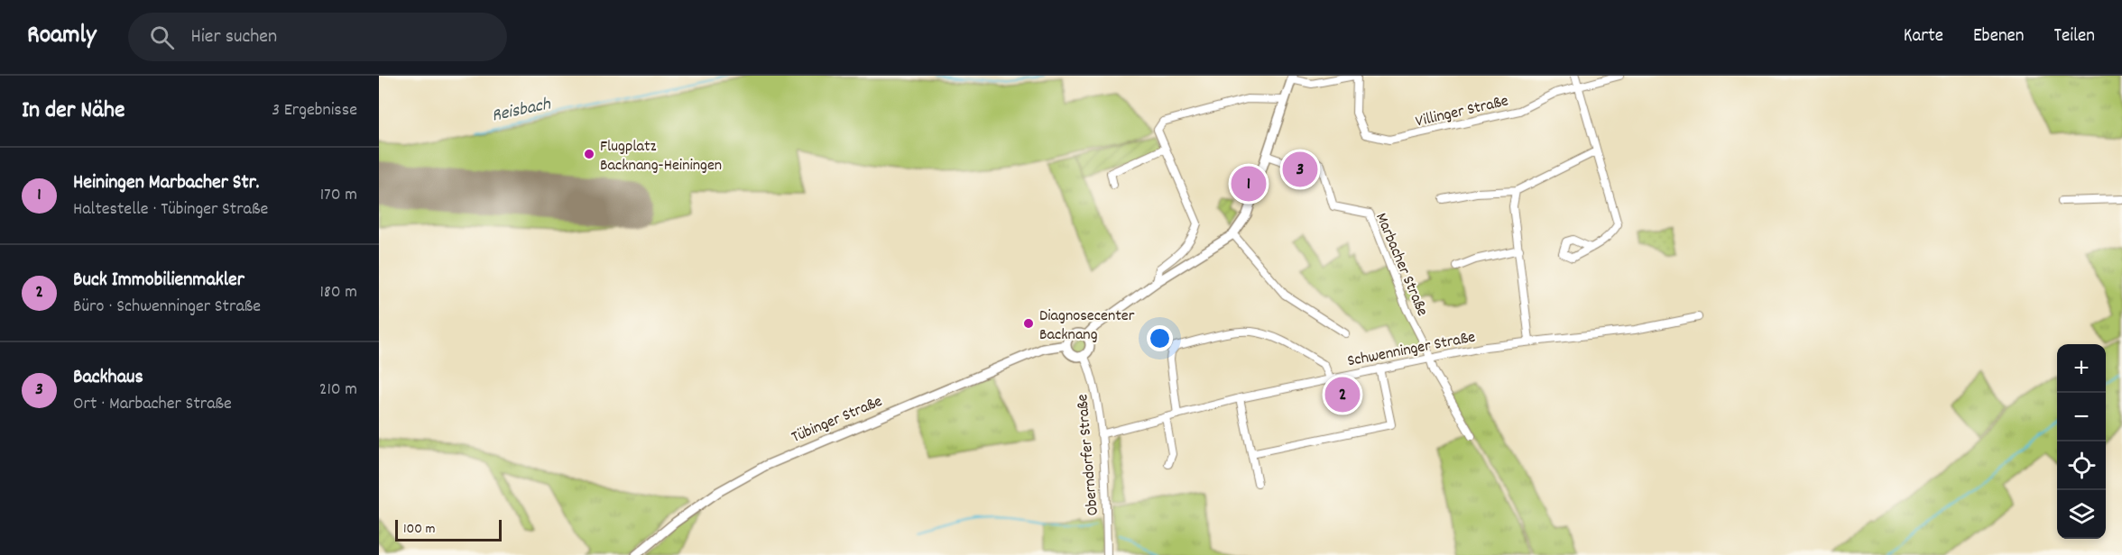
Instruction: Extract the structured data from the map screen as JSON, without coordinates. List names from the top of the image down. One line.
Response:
{"streets":{"street":["Villinger Straße","Marbacher Straße","Schwenninger Straße","Tübinger Straße","Oberndorfer Straße"]},"crossings":[["Marbacher Straße","Schwenninger Straße"],["Schwenninger Straße","Oberndorfer Straße"],["Tübinger Straße","Oberndorfer Straße"]],"water":["Reisbach"],"places":["Flugplatz Backnang-Heiningen","Diagnosecenter Backnang"],"scale_bar":"100 m","page":{"header":"Roamly","search":"Hier suchen","nav":["Karte","Ebenen","Teilen"],"heading":["In der Nähe","3 Ergebnisse"],"list":[{"mark":"1","name":"Heiningen Marbacher Str.","note":"Haltestelle · Tübinger Straße","value":"170 m"},{"mark":"2","name":"Buck Immobilienmakler","note":"Büro · Schwenninger Straße","value":"180 m"},{"mark":"3","name":"Backhaus","note":"Ort · Marbacher Straße","value":"210 m"}],"pins":["3","1","2"],"map_buttons":["+","−"],"scale":"100 m"}}
